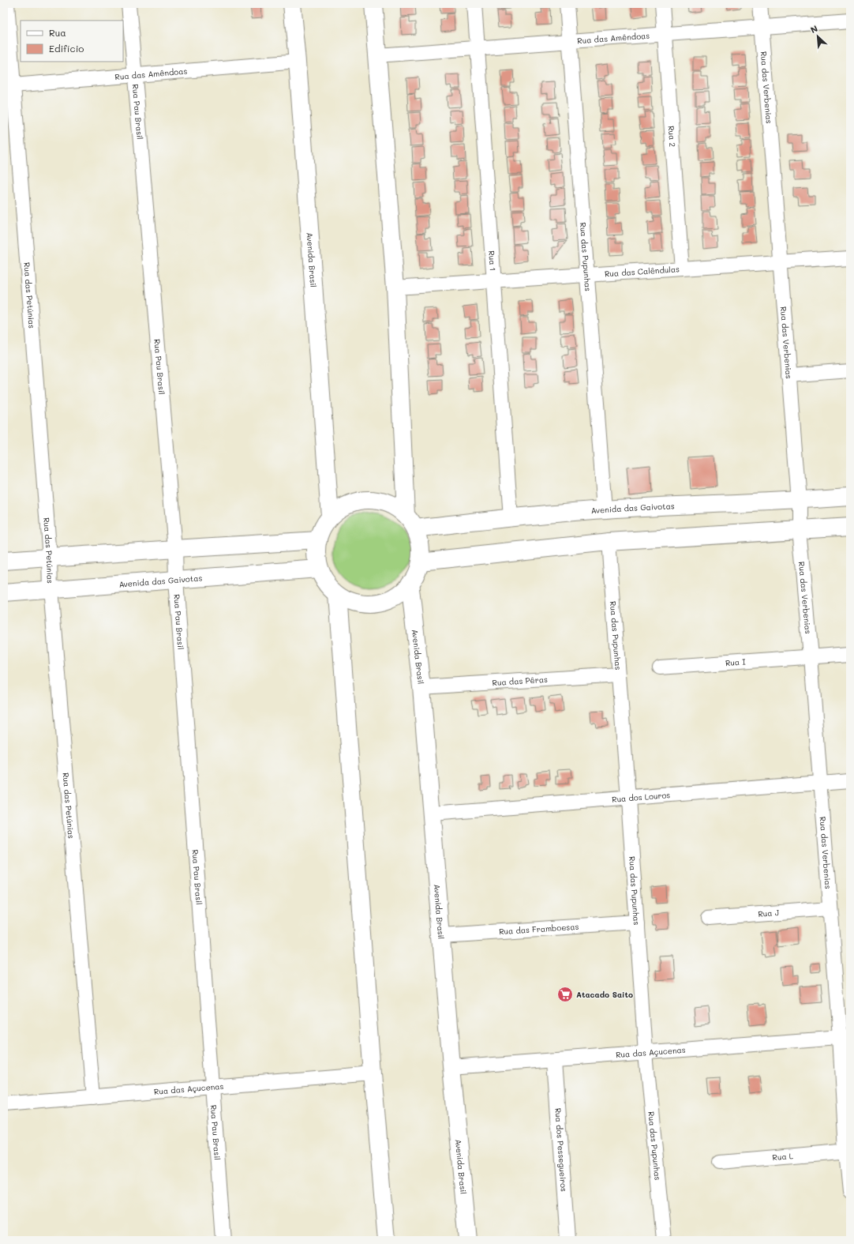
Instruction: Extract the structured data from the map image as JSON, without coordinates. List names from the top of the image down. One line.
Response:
{"streets":{"street":["Rua das Amêndoas","Rua das Verbenias","Rua Pau Brasil","Rua 2","Rua das Pupunhas","Avenida Brasil","Rua 1","Rua das Calêndulas","Rua das Petúnias","Avenida das Gaivotas","Rua I","Rua das Pêras","Rua dos Louros","Rua J","Rua das Framboesas","Rua das Açucenas","Rua dos Pessegueiros","Rua L"]},"crossings":[["Rua das Amêndoas","Rua das Verbenias"],["Rua das Amêndoas","Rua Pau Brasil"],["Rua das Amêndoas","Rua 2"],["Rua das Amêndoas","Rua das Pupunhas"],["Rua das Amêndoas","Avenida Brasil"],["Rua das Amêndoas","Rua 1"],["Rua das Amêndoas","Rua das Petúnias"],["Rua das Verbenias","Rua das Calêndulas"],["Rua das Verbenias","Avenida das Gaivotas"],["Rua das Verbenias","Rua I"],["Rua das Verbenias","Rua dos Louros"],["Rua das Verbenias","Rua J"],["Rua das Verbenias","Rua das Açucenas"],["Rua das Verbenias","Rua L"],["Rua Pau Brasil","Avenida das Gaivotas"],["Rua Pau Brasil","Rua das Açucenas"],["Rua 2","Rua das Calêndulas"],["Rua das Pupunhas","Rua das Calêndulas"],["Rua das Pupunhas","Avenida das Gaivotas"],["Rua das Pupunhas","Rua das Pêras"],["Rua das Pupunhas","Rua dos Louros"],["Rua das Pupunhas","Rua das Framboesas"],["Rua das Pupunhas","Rua das Açucenas"],["Avenida Brasil","Avenida das Gaivotas"],["Avenida Brasil","Rua das Pêras"],["Avenida Brasil","Rua dos Louros"],["Avenida Brasil","Rua das Framboesas"],["Avenida Brasil","Rua das Açucenas"],["Rua 1","Rua das Calêndulas"],["Rua 1","Avenida das Gaivotas"],["Rua das Petúnias","Avenida das Gaivotas"],["Rua das Petúnias","Rua das Açucenas"],["Rua das Açucenas","Rua dos Pessegueiros"]],"places":{"supermarket":["Atacado Saito"]},"legend":["Rua","Edifício"],"north":"top left"}
